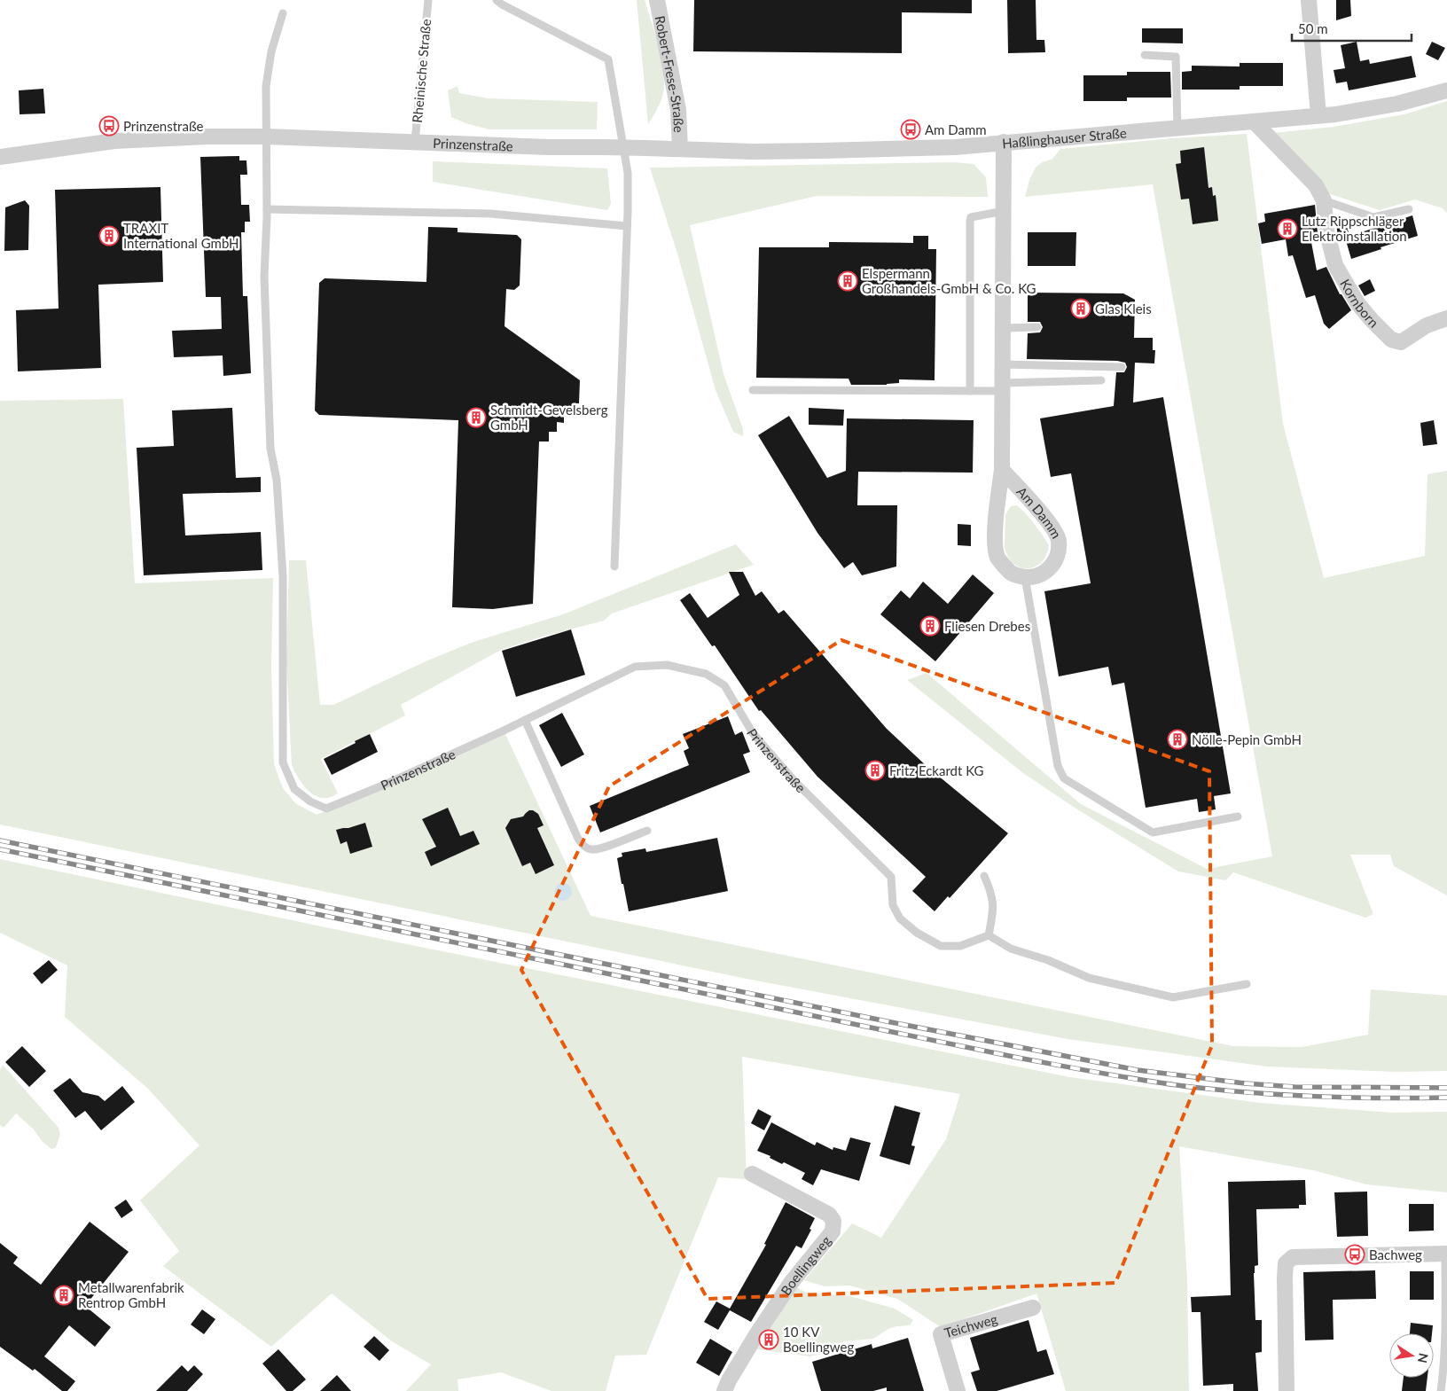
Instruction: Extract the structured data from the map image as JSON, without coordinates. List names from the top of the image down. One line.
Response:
{"streets":{"street":["Robert-Frese-Straße","Haßlinghauser Straße","Prinzenstraße","Kornborn","Am Damm","Boellingweg","Teichweg"],"lane":["Rheinische Straße"]},"crossings":[["Rheinische Straße","Prinzenstraße"],["Robert-Frese-Straße","Haßlinghauser Straße"],["Robert-Frese-Straße","Prinzenstraße"],["Haßlinghauser Straße","Prinzenstraße"],["Haßlinghauser Straße","Kornborn"],["Haßlinghauser Straße","Am Damm"]],"places":{"bus stop":["Prinzenstraße","Am Damm","Bachweg"],"building":["Lutz Rippschläger Elektroinstallation","TRAXIT International GmbH","Elspermann Großhandels-GmbH & Co. KG","Glas Kleis","Schmidt-Gevelsberg GmbH","Fliesen Drebes","Nölle-Pepin GmbH","Fritz Eckardt KG","Metallwarenfabrik Rentrop GmbH","10 KV Boellingweg"]},"scale_bar":"50 m","north":"right"}
